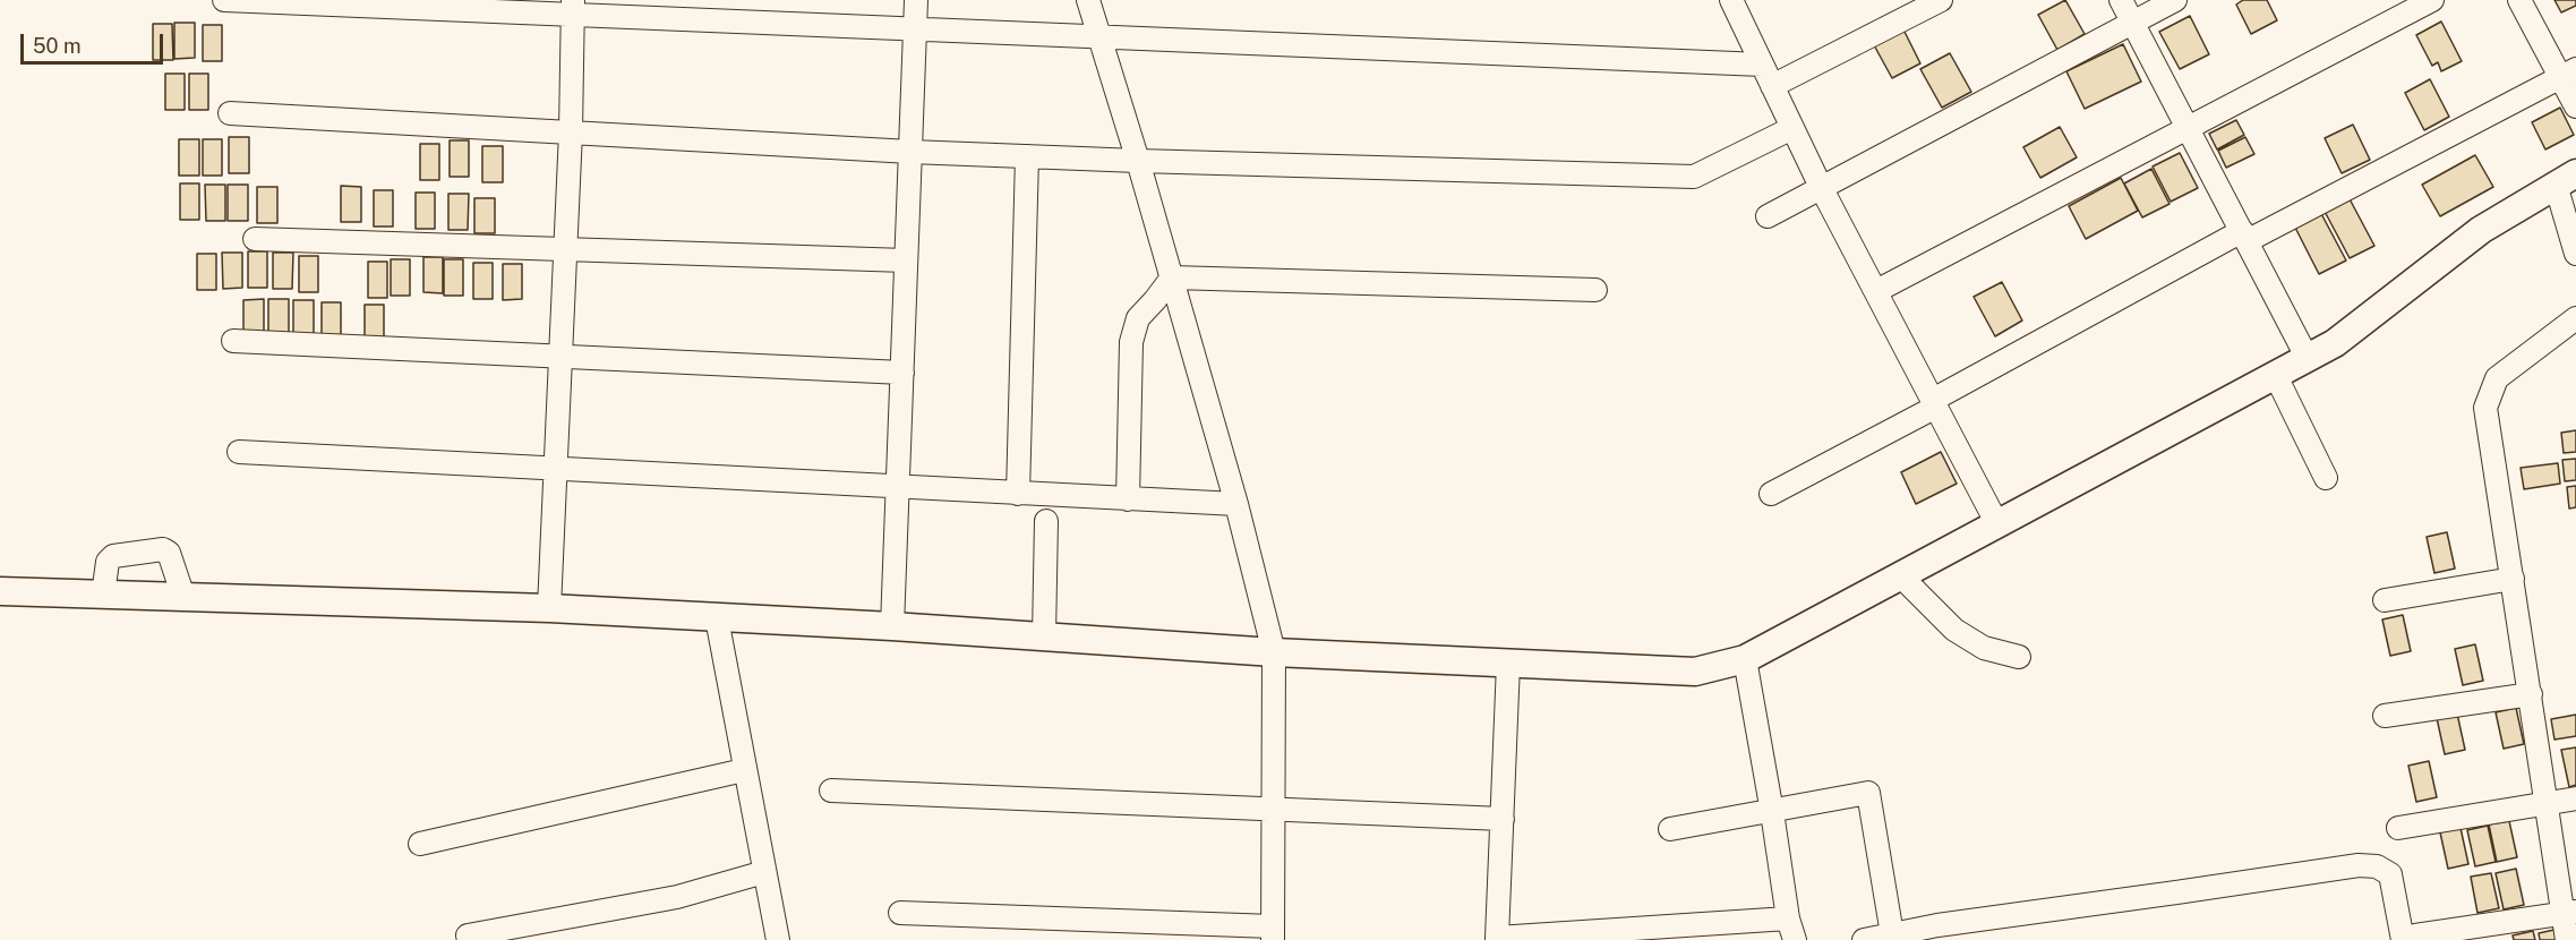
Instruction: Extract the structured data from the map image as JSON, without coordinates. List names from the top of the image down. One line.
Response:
{"scale_bar":"50 m"}
